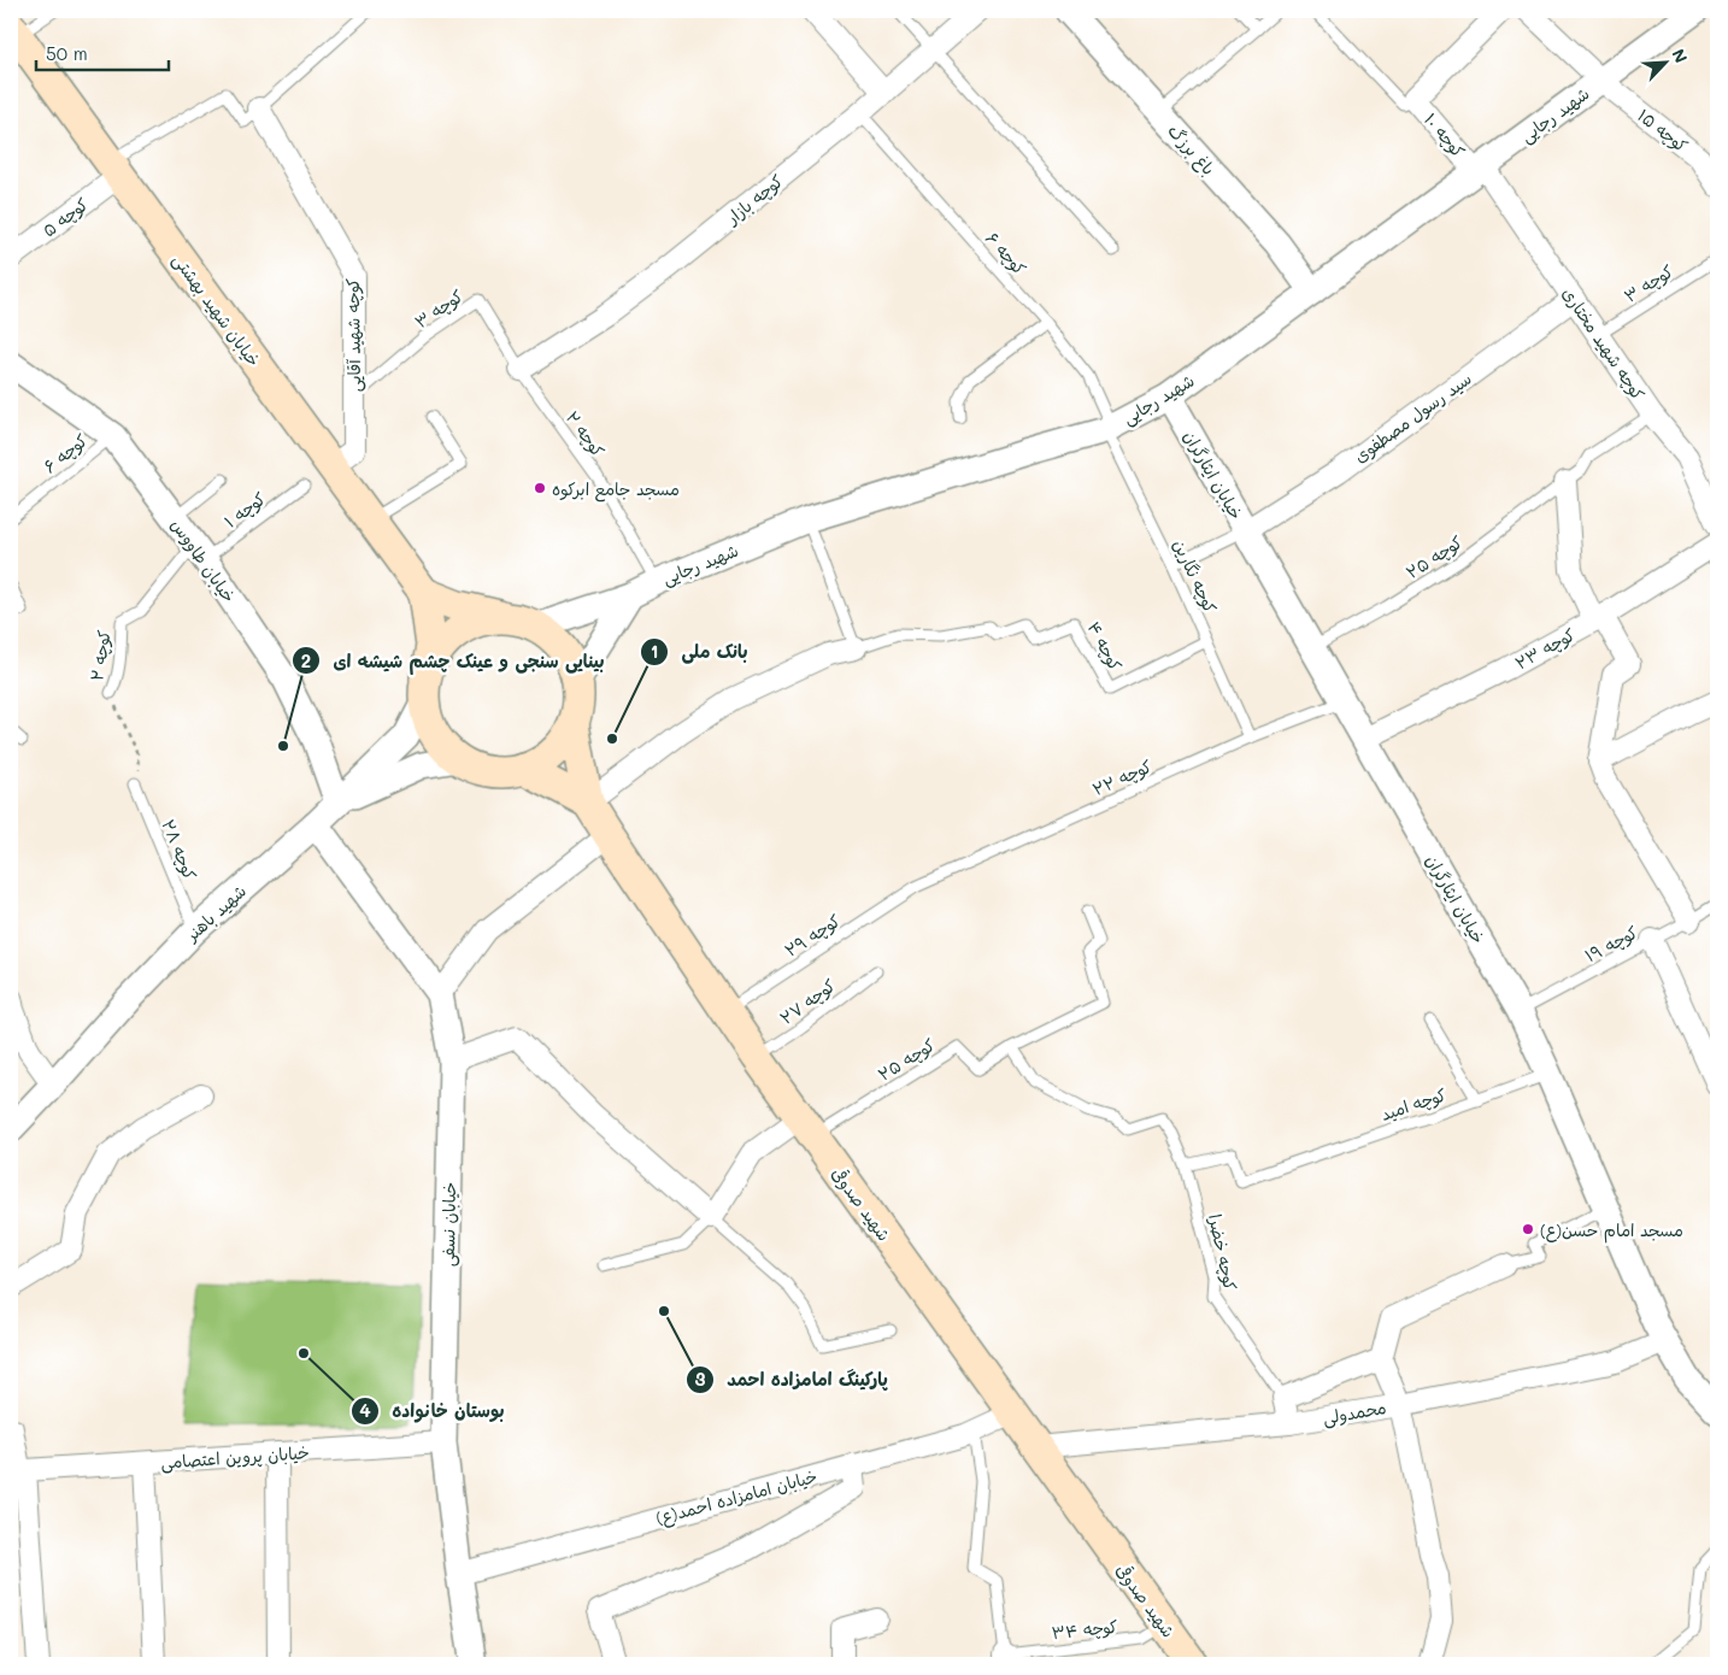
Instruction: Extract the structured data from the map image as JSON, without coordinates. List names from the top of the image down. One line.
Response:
{"streets":{"main road":["خیابان شهید بهشتی","شهید صدوقی"],"street":["شهید رجایی","کوچه ۱۵","کوچه ۱۰","باغ برزگ","کوچه بازار","کوچه ۵","کوچه شهید آقایی","کوچه شهید مختاری","سید رسول مصطفوی","خیابان ایثارگران","خیابان طاووس","کوچه ۲۳","شهید باهنر","خیابان نسفی","محمدولی","خیابان پروین اعتصامی","خیابان امامزاده احمد(ع)"],"lane":["کوچه ۶","کوچه ۳","کوچه ۲","کوچه ۱","کوچه ۲۵","کوچه نگارین","کوچه ۴","کوچه ۲۲","کوچه ۲۸","کوچه ۲۹","کوچه ۱۹","کوچه ۲۷","کوچه امید","کوچه خضرا","کوچه ۳۴"]},"crossings":[["شهید رجایی","کوچه ۱۵"],["شهید رجایی","کوچه ۱۰"],["شهید رجایی","باغ برزگ"],["شهید رجایی","کوچه ۶"],["شهید رجایی","کوچه شهید مختاری"],["شهید رجایی","کوچه ۲"],["شهید رجایی","خیابان ایثارگران"],["شهید رجایی","کوچه نگارین"],["شهید رجایی","شهید باهنر"],["شهید رجایی","شهید صدوقی"],["کوچه ۱۰","کوچه شهید مختاری"],["کوچه بازار","کوچه ۶"],["کوچه بازار","کوچه ۳"],["کوچه بازار","کوچه ۲"],["کوچه ۵","خیابان شهید بهشتی"],["کوچه ۶","خیابان طاووس"],["کوچه ۶","کوچه نگارین"],["کوچه ۳","کوچه شهید آقایی"],["کوچه ۳","کوچه شهید مختاری"],["کوچه ۳","کوچه ۲"],["خیابان شهید بهشتی","کوچه شهید آقایی"],["کوچه شهید مختاری","سید رسول مصطفوی"],["سید رسول مصطفوی","خیابان ایثارگران"],["کوچه ۲","کوچه ۱"],["کوچه ۲","خیابان طاووس"],["خیابان ایثارگران","کوچه ۲۵"],["خیابان ایثارگران","کوچه ۲۳"],["خیابان ایثارگران","کوچه ۲۲"],["خیابان ایثارگران","کوچه ۱۹"],["خیابان ایثارگران","کوچه امید"],["خیابان ایثارگران","محمدولی"],["کوچه ۱","خیابان طاووس"],["کوچه ۲۵","شهید صدوقی"],["کوچه ۲۵","کوچه خضرا"],["خیابان طاووس","شهید باهنر"],["کوچه نگارین","کوچه ۴"],["کوچه نگارین","کوچه ۲۲"],["کوچه ۲۲","کوچه ۲۹"],["کوچه ۲۸","شهید باهنر"],["شهید باهنر","شهید صدوقی"],["شهید باهنر","خیابان نسفی"],["کوچه ۲۹","شهید صدوقی"],["کوچه ۲۷","شهید صدوقی"],["کوچه امید","کوچه خضرا"],["شهید صدوقی","محمدولی"],["شهید صدوقی","خیابان امامزاده احمد(ع)"],["شهید صدوقی","کوچه ۳۴"],["خیابان نسفی","خیابان پروین اعتصامی"],["خیابان نسفی","خیابان امامزاده احمد(ع)"]],"places":["مسجد جامع ابرکوه","بانک ملی","بینایی سنجی و عینک چشم شیشه ای","مسجد امام حسن(ع)","پارکینگ امامزاده احمد","بوستان خانواده"],"scale_bar":"50 m","north":"top right"}
